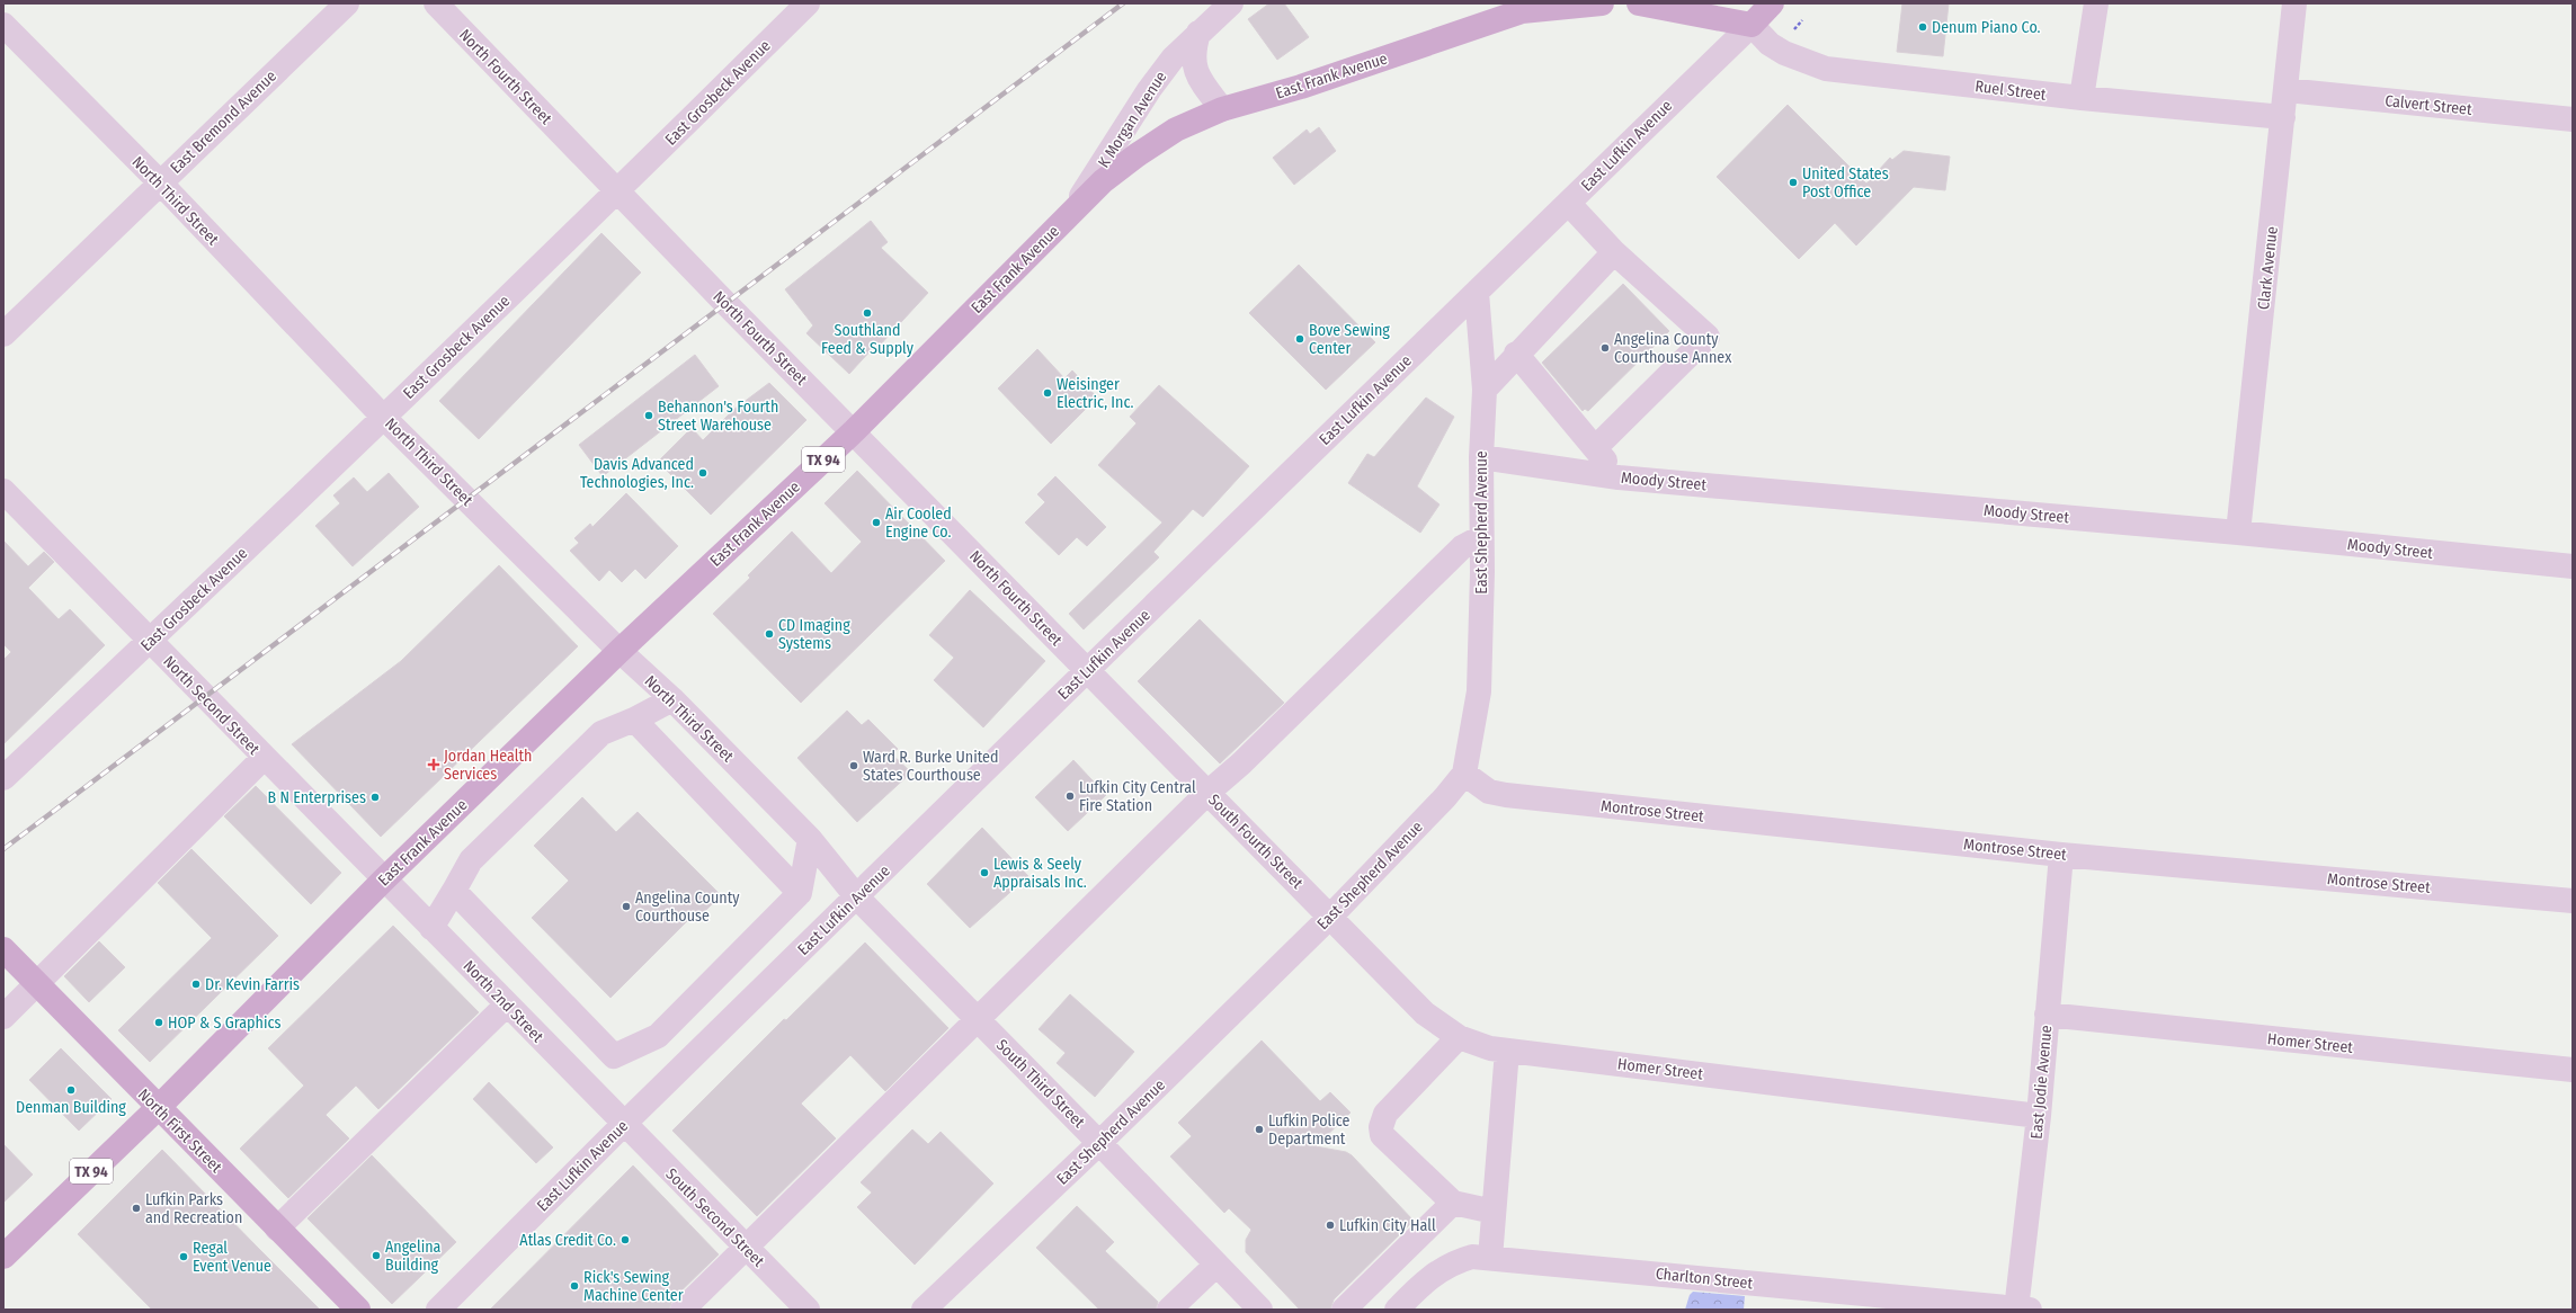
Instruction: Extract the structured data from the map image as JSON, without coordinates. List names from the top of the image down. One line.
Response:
{"streets":{"main road":["East Frank Avenue","East Lufkin Avenue","TX 94","North First Street"],"street":["North Fourth Street","Ruel Street","East Grosbeck Avenue","Calvert Street","K Morgan Avenue","East Bremond Avenue","North Third Street","Clark Avenue","Moody Street","East Shepherd Avenue","North Second Street","Montrose Street","South Fourth Street","North 2nd Street","Homer Street","East Jodie Avenue","South Third Street","South Second Street","Charlton Street"]},"crossings":[["East Frank Avenue","North Fourth Street"],["East Frank Avenue","K Morgan Avenue"],["East Frank Avenue","North Third Street"],["East Frank Avenue","TX 94"],["East Frank Avenue","North Second Street"],["East Frank Avenue","North 2nd Street"],["East Frank Avenue","North First Street"],["North Fourth Street","East Grosbeck Avenue"],["North Fourth Street","East Lufkin Avenue"],["North Fourth Street","South Fourth Street"],["Ruel Street","East Lufkin Avenue"],["Ruel Street","Clark Avenue"],["East Grosbeck Avenue","North Third Street"],["East Grosbeck Avenue","North Second Street"],["Calvert Street","Clark Avenue"],["East Bremond Avenue","North Third Street"],["East Lufkin Avenue","North Third Street"],["East Lufkin Avenue","East Shepherd Avenue"],["East Lufkin Avenue","South Fourth Street"],["East Lufkin Avenue","North 2nd Street"],["East Lufkin Avenue","South Third Street"],["East Lufkin Avenue","South Second Street"],["North Third Street","South Third Street"],["Clark Avenue","Moody Street"],["TX 94","North First Street"],["Moody Street","East Shepherd Avenue"],["East Shepherd Avenue","Montrose Street"],["East Shepherd Avenue","South Fourth Street"],["East Shepherd Avenue","Homer Street"],["East Shepherd Avenue","South Third Street"],["North Second Street","North 2nd Street"],["Montrose Street","East Jodie Avenue"],["South Fourth Street","Homer Street"],["North 2nd Street","South Second Street"],["Homer Street","East Jodie Avenue"],["East Jodie Avenue","Charlton Street"]],"places":{"other":["Denum Piano Co.","United States Post Office","Southland Feed & Supply","Bove Sewing Center","Angelina County Courthouse Annex","Weisinger Electric, Inc.","Behannon's Fourth Street Warehouse","Davis Advanced Technologies, Inc.","Air Cooled Engine Co.","CD Imaging Systems","Ward R. Burke United States Courthouse","Lufkin City Central Fire Station","B N Enterprises","Lewis & Seely Appraisals Inc.","Angelina County Courthouse","Dr. Kevin Farris","HOP & S Graphics","Denman Building","Lufkin Police Department","Lufkin Parks and Recreation","Lufkin City Hall","Atlas Credit Co.","Angelina Building","Regal Event Venue","Rick's Sewing Machine Center"],"health":["Jordan Health Services"]}}
